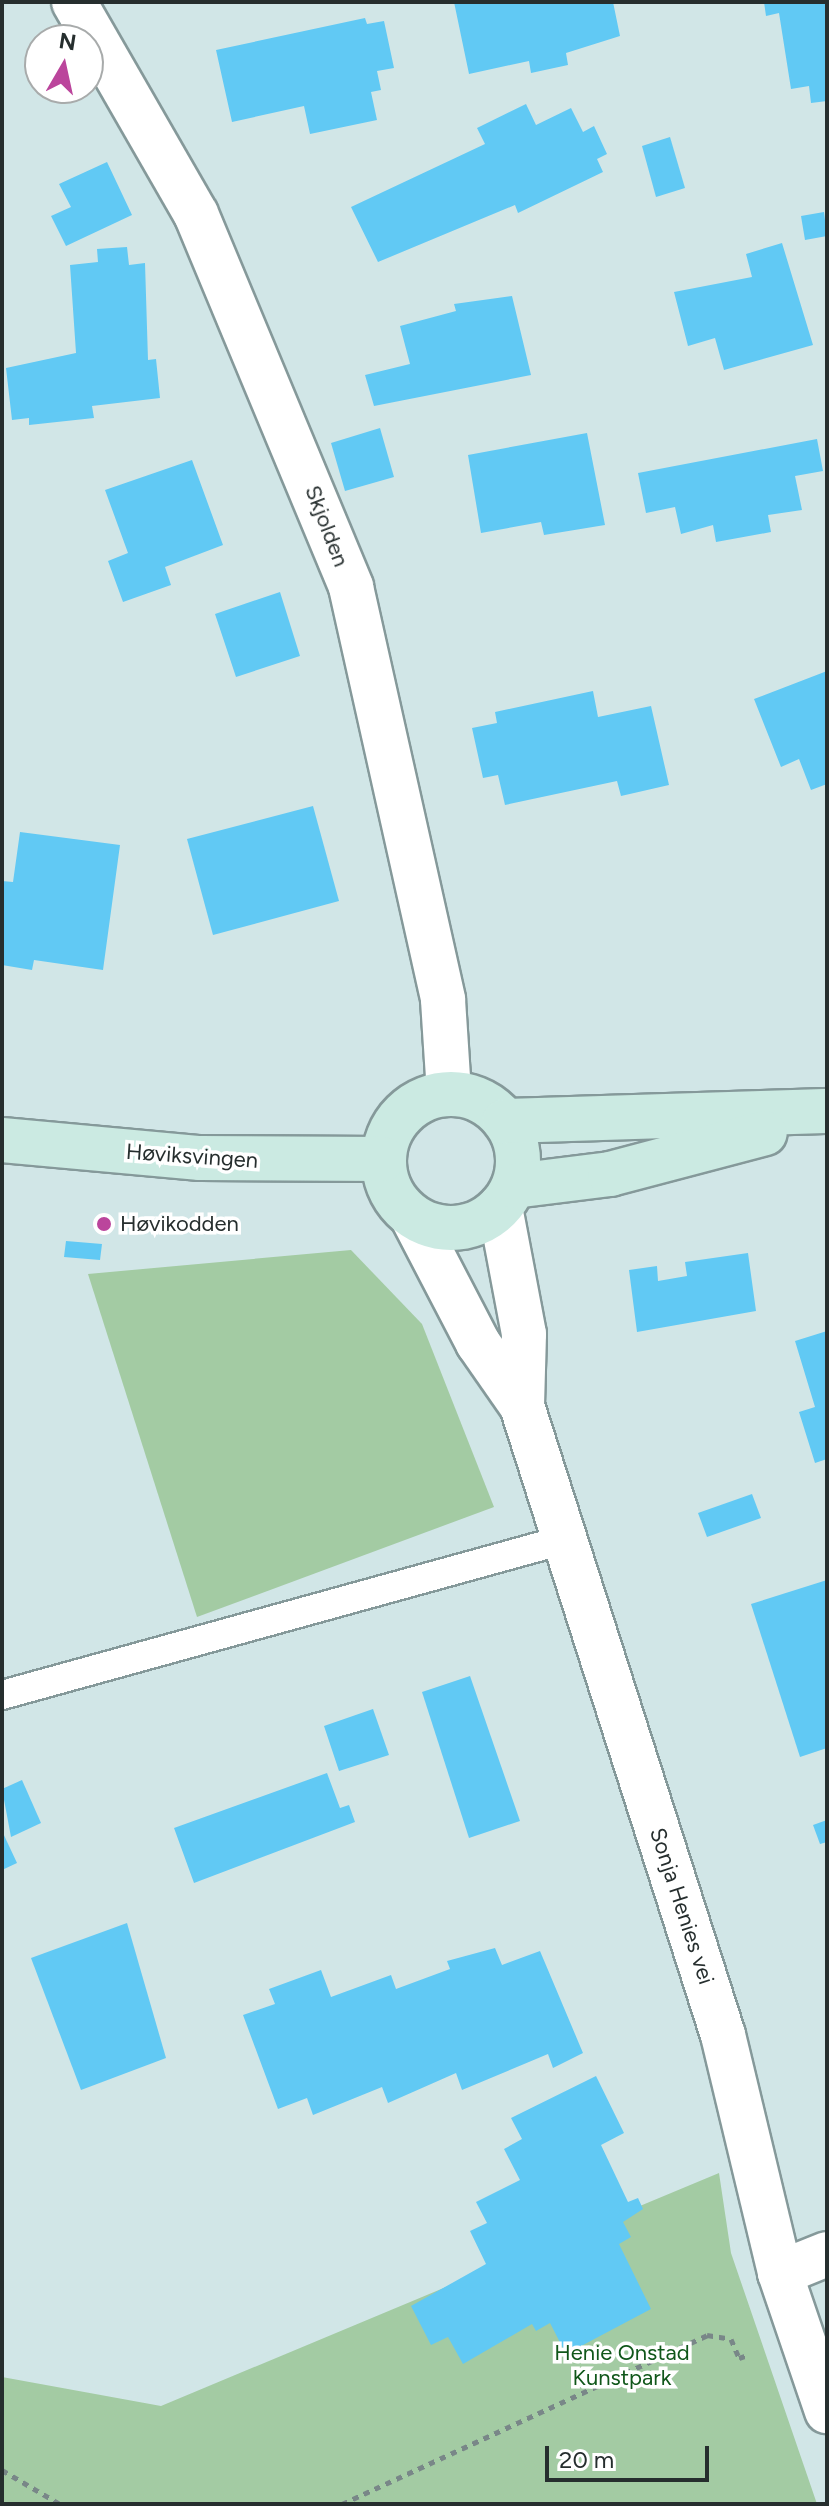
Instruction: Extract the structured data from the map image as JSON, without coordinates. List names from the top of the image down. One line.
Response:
{"streets":{"main road":["Høviksvingen"],"street":["Skjolden","Sonja Henies vei"]},"crossings":[["Skjolden","Høviksvingen"],["Skjolden","Sonja Henies vei"],["Høviksvingen","Sonja Henies vei"]],"parks":["Henie Onstad Kunstpark"],"places":["Høvikodden"],"scale_bar":"20 m","north":"top"}
